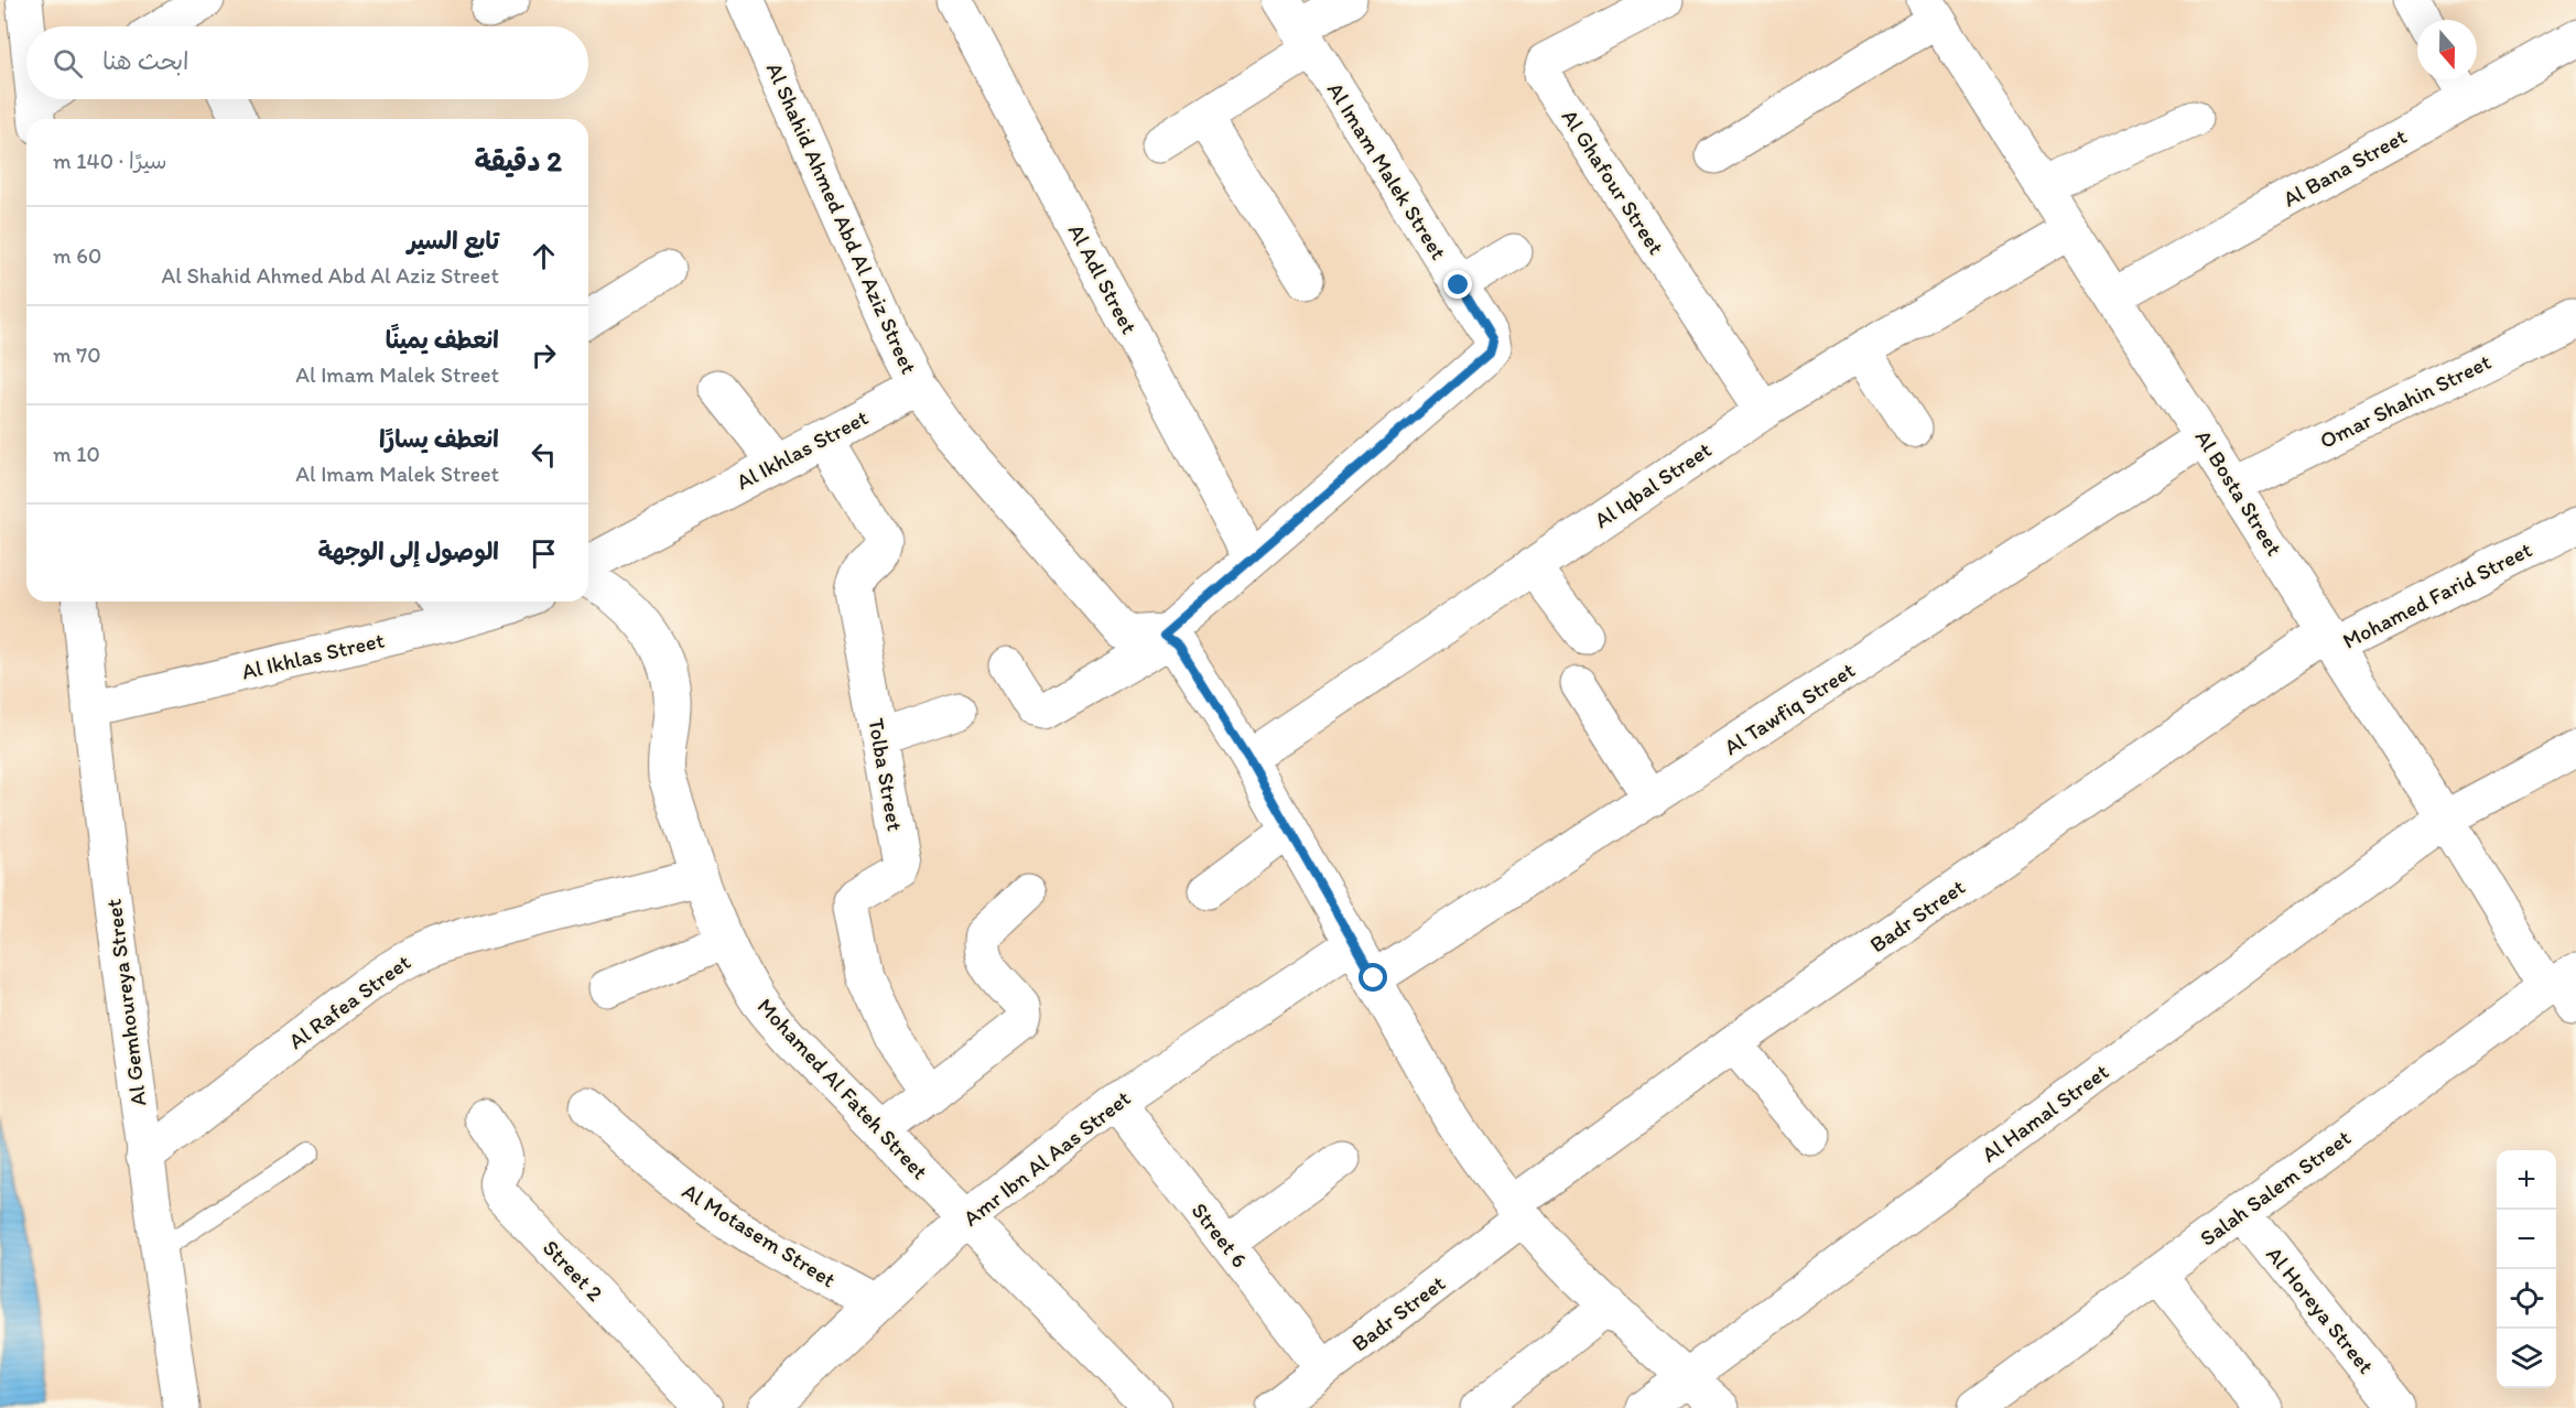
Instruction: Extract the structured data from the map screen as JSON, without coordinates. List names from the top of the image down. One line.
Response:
{"streets":{"street":["Al Bana Street","Al Imam Malek Street","Al Ghafour Street","Al Shahid Ahmed Abd Al Aziz Street","Al Adl Street","Omar Shahin Street","Al Ikhlas Street","Al Iqbal Street","Al Bosta Street","Mohamed Farid Street","Al Tawfiq Street","Tolba Street","Badr Street","Al Rafea Street","Al Gemhoureya Street","Mohamed Al Fateh Street","Al Hamal Street","Amr Ibn Al Aas Street","Salah Salem Street","Al Motasem Street","Street 6","Street 2","Al Horeya Street"]},"crossings":[["Al Bana Street","Al Bosta Street"],["Al Imam Malek Street","Al Shahid Ahmed Abd Al Aziz Street"],["Al Imam Malek Street","Al Adl Street"],["Al Ghafour Street","Al Iqbal Street"],["Al Shahid Ahmed Abd Al Aziz Street","Al Ikhlas Street"],["Omar Shahin Street","Al Bosta Street"],["Al Ikhlas Street","Tolba Street"],["Al Ikhlas Street","Al Gemhoureya Street"],["Al Iqbal Street","Al Bosta Street"],["Al Bosta Street","Mohamed Farid Street"],["Al Bosta Street","Al Tawfiq Street"],["Al Bosta Street","Badr Street"],["Al Bosta Street","Al Hamal Street"],["Al Bosta Street","Salah Salem Street"],["Mohamed Farid Street","Badr Street"],["Badr Street","Street 6"],["Al Rafea Street","Al Gemhoureya Street"],["Al Rafea Street","Mohamed Al Fateh Street"],["Mohamed Al Fateh Street","Amr Ibn Al Aas Street"],["Amr Ibn Al Aas Street","Al Motasem Street"],["Amr Ibn Al Aas Street","Street 6"],["Salah Salem Street","Al Horeya Street"]],"north":"bottom","page":{"search":"ابحث هنا","heading":["2 دقيقة","سيرًا · 140 m"],"list":[["تابع السير","Al Shahid Ahmed Abd Al Aziz Street","60 m"],["انعطف يمينًا","Al Imam Malek Street","70 m"],["انعطف يسارًا","Al Imam Malek Street","10 m"],"الوصول إلى الوجهة"],"map_buttons":["+","−"]}}
